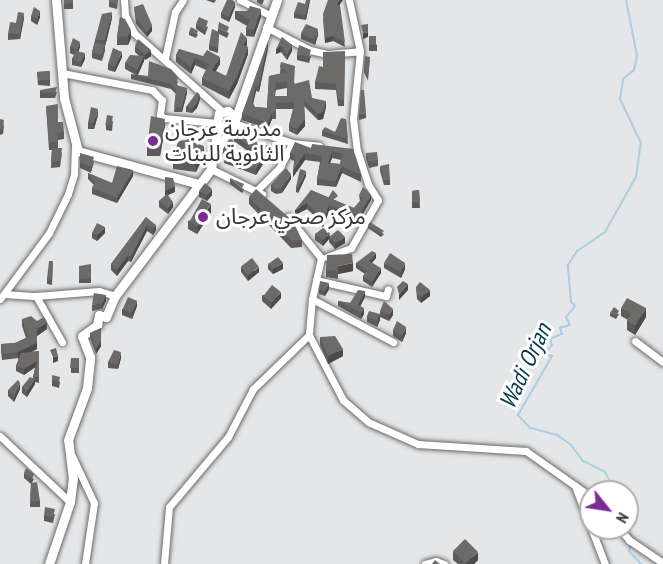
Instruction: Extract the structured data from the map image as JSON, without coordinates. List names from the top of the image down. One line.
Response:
{"water":["Wadi Orjan"],"places":["مدرسة عرجان الثانوية للبنات","مركز صحي عرجان"],"north":"bottom right"}
